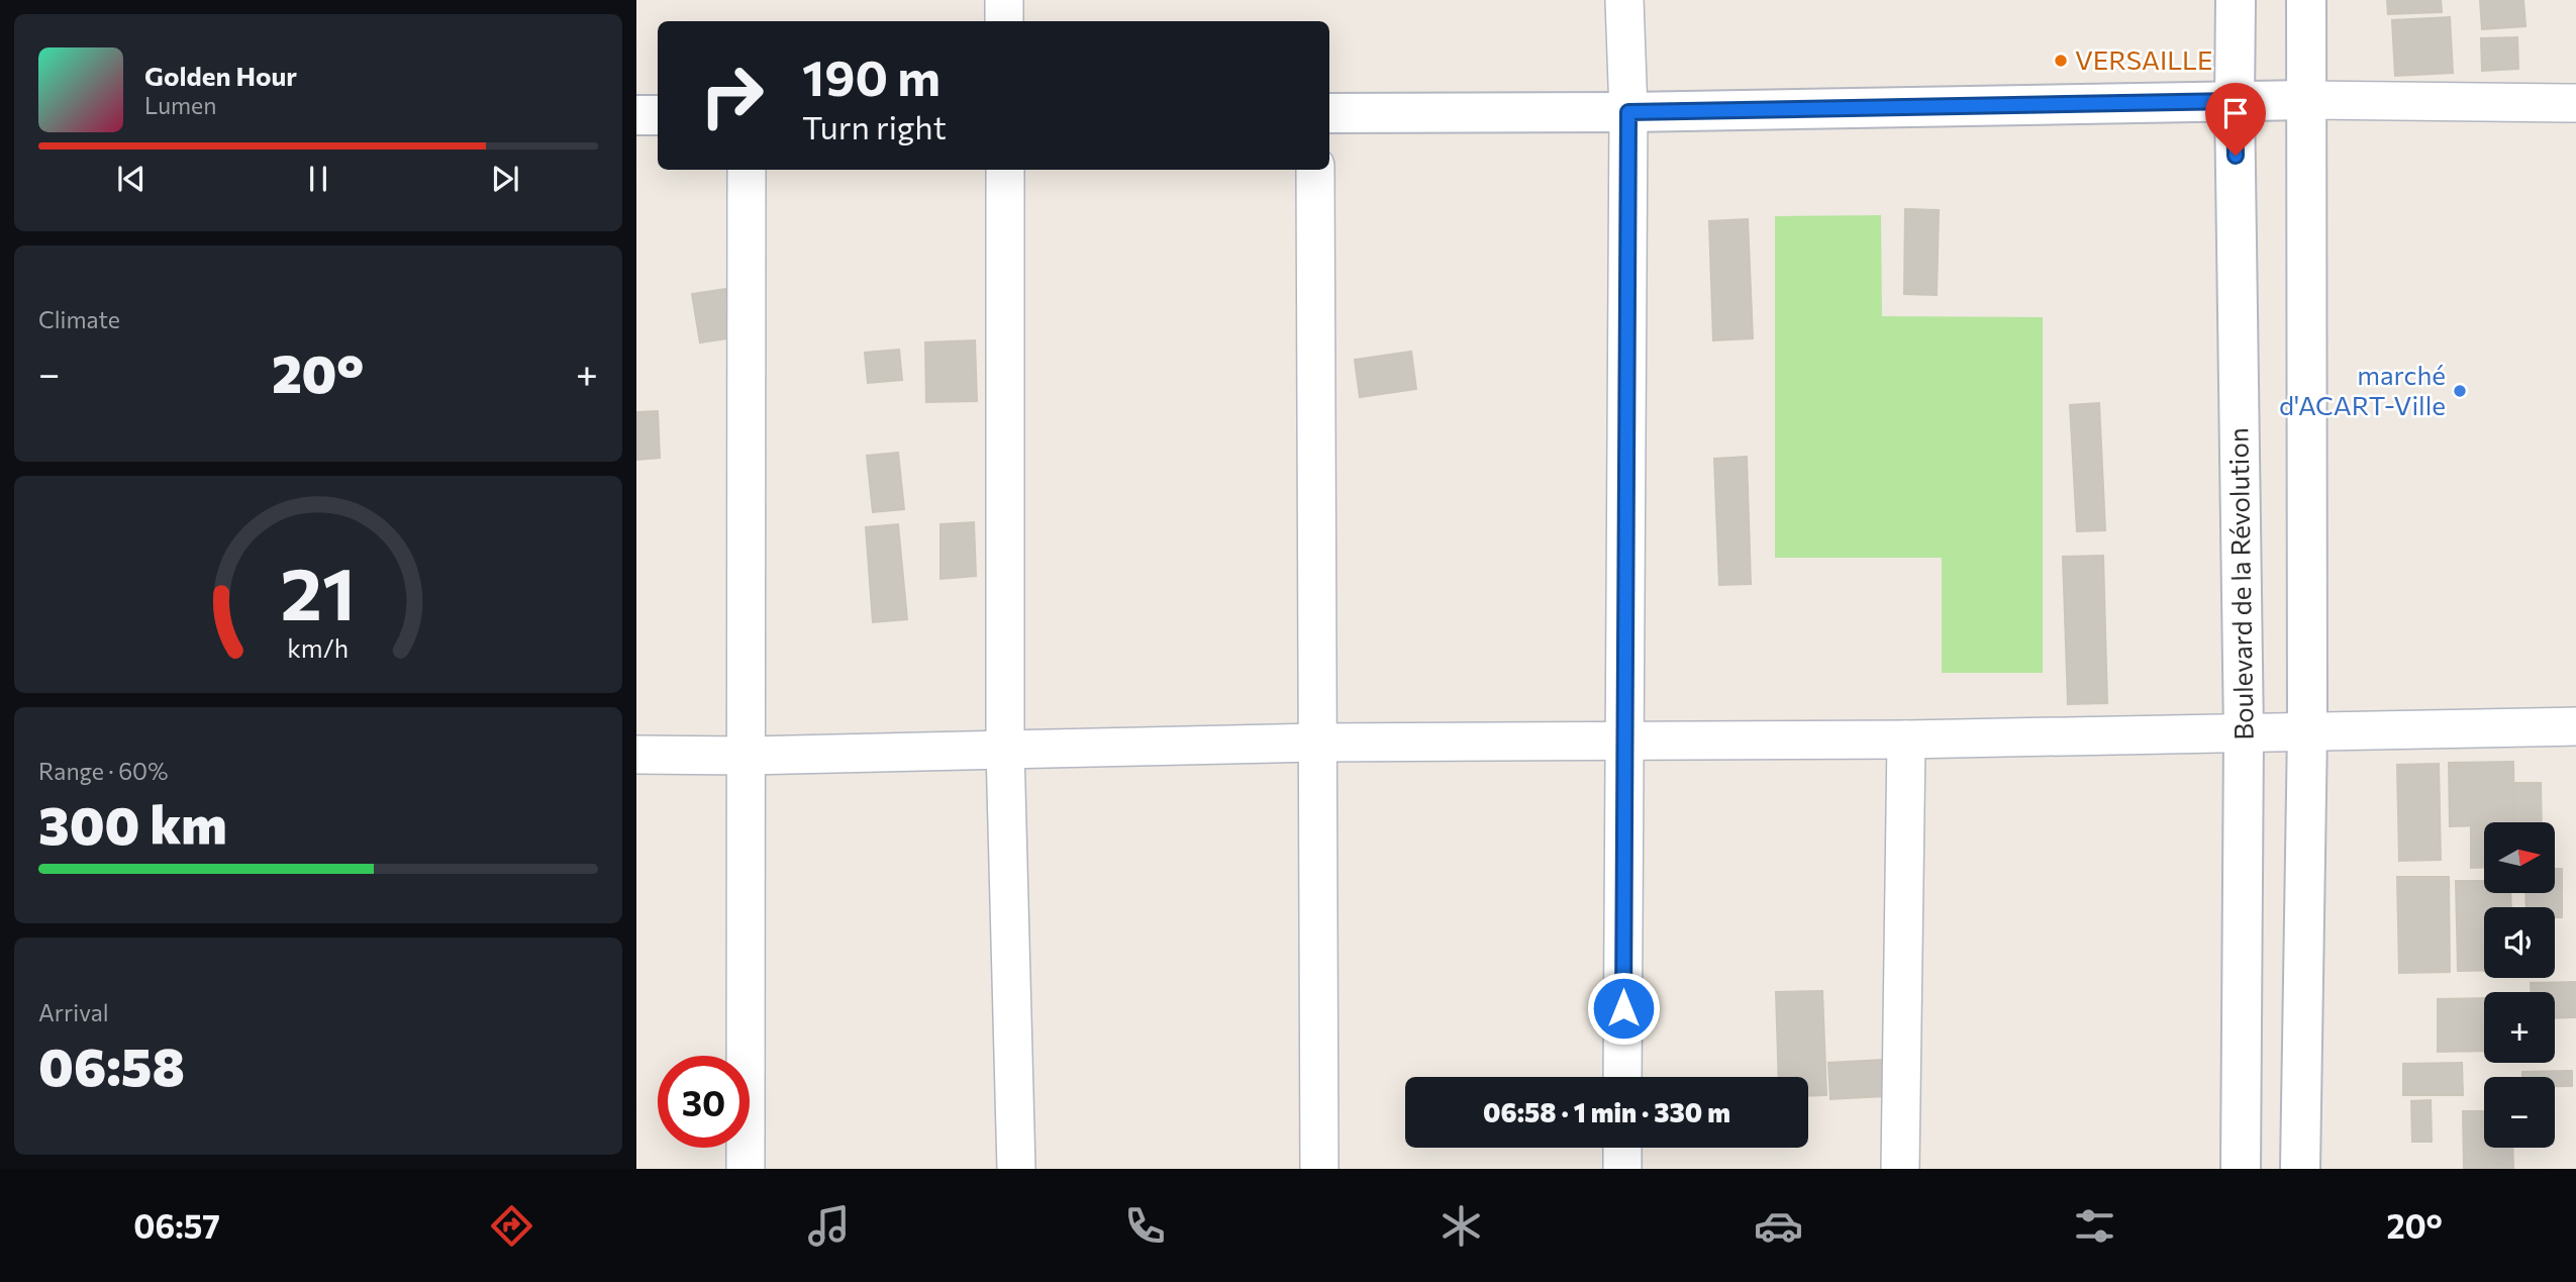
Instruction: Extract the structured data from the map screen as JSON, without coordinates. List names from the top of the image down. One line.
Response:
{"streets":{"main road":["Boulevard de la Révolution"]},"places":["VERSAILLE","marché d'ACART-Ville"],"north":"right","page":{"turn":["190 m","Turn right"],"song":["Golden Hour","Lumen"],"tile":["Climate",["Range · 60%","300 km"],["Arrival","06:58"]],"heat":["−","20°","+"],"map_buttons":["+","−"],"limit":"30","trip":"06:58 · 1 min · 330 m","tabs":["06:57","20°"],"gauge":["21","km/h"]}}
